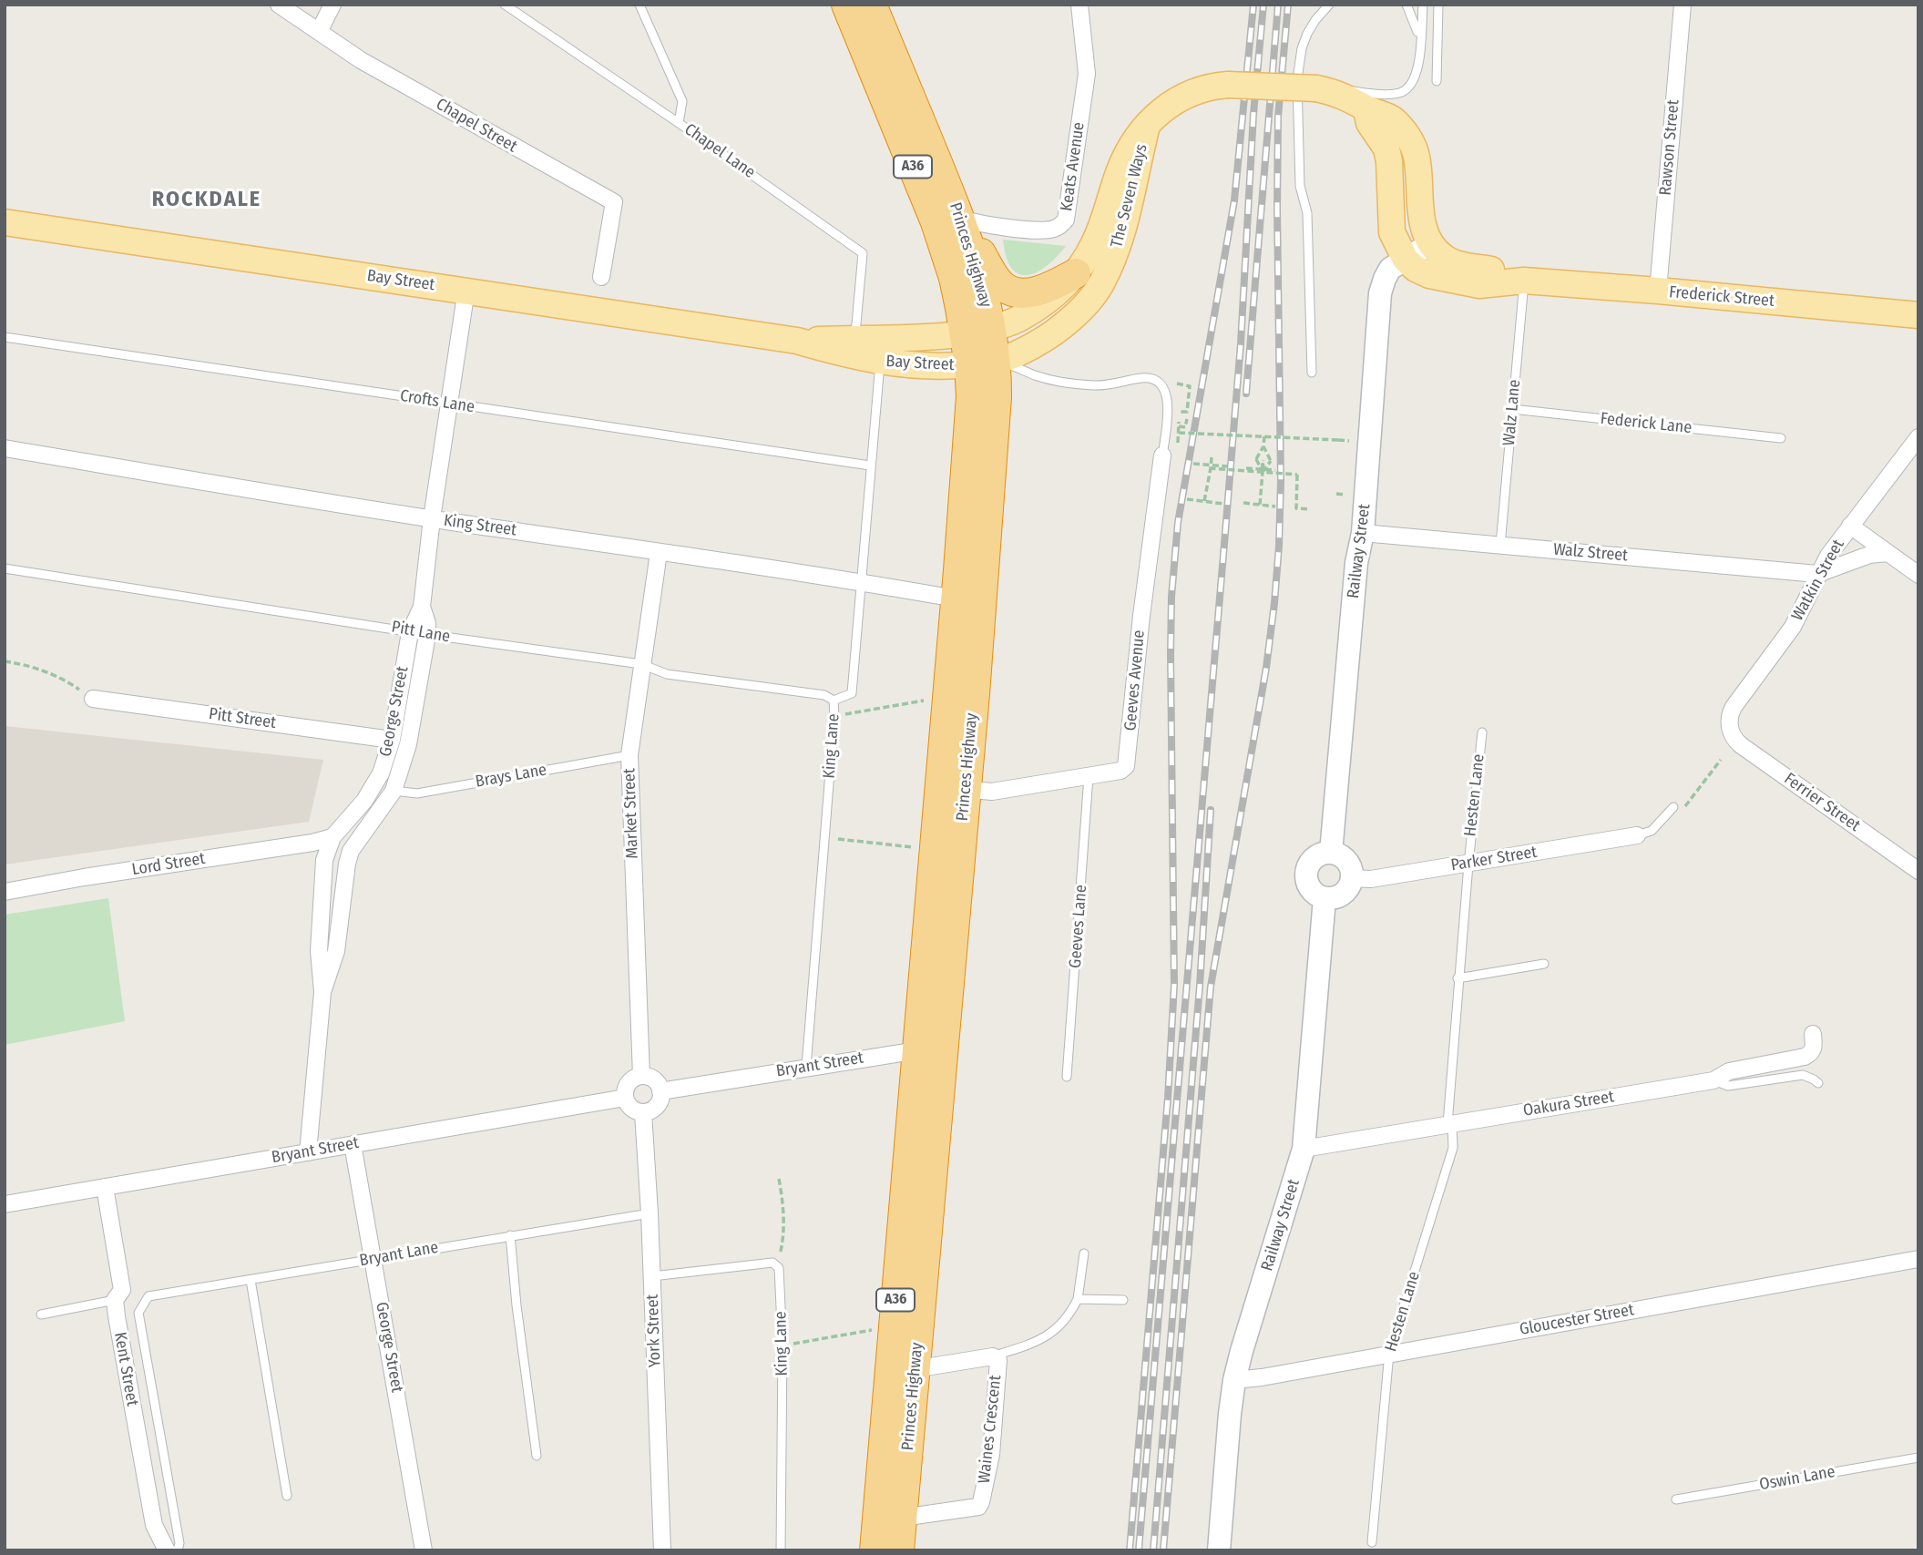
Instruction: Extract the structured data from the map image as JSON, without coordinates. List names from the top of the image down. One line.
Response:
{"streets":{"highway":["A36","Princes Highway"],"main road":["The Seven Ways","Bay Street","Frederick Street"],"street":["Chapel Street","Rawson Street","Keats Avenue","King Street","Railway Street","Walz Street","Watkin Street","Geeves Avenue","George Street","Pitt Street","Ferrier Street","Market Street","Parker Street","Lord Street","Bryant Street","Oakura Street","Gloucester Street","York Street","Kent Street","Waines Crescent"],"lane":["Chapel Lane","Crofts Lane","Walz Lane","Federick Lane","Pitt Lane","King Lane","Brays Lane","Hesten Lane","Geeves Lane","Bryant Lane","Oswin Lane"]},"crossings":[["Rawson Street","Frederick Street"],["Chapel Lane","Bay Street"],["Keats Avenue","Princes Highway"],["The Seven Ways","Princes Highway"],["The Seven Ways","Bay Street"],["The Seven Ways","Frederick Street"],["The Seven Ways","Railway Street"],["The Seven Ways","Geeves Avenue"],["Princes Highway","Bay Street"],["Princes Highway","King Street"],["Princes Highway","Geeves Avenue"],["Princes Highway","Bryant Street"],["Princes Highway","Waines Crescent"],["Bay Street","Geeves Avenue"],["Bay Street","George Street"],["Bay Street","King Lane"],["Frederick Street","Walz Lane"],["Frederick Street","Railway Street"],["Crofts Lane","George Street"],["Crofts Lane","King Lane"],["Walz Lane","Federick Lane"],["Walz Lane","Walz Street"],["King Street","George Street"],["King Street","King Lane"],["King Street","Market Street"],["Railway Street","Walz Street"],["Railway Street","Parker Street"],["Railway Street","Oakura Street"],["Railway Street","Gloucester Street"],["Walz Street","Watkin Street"],["Watkin Street","Ferrier Street"],["Pitt Lane","George Street"],["Pitt Lane","King Lane"],["Pitt Lane","Market Street"],["Geeves Avenue","Geeves Lane"],["George Street","Pitt Street"],["George Street","Brays Lane"],["George Street","Lord Street"],["George Street","Bryant Street"],["George Street","Bryant Lane"],["King Lane","Bryant Street"],["Brays Lane","Market Street"],["Hesten Lane","Parker Street"],["Hesten Lane","Oakura Street"],["Hesten Lane","Gloucester Street"],["Market Street","Bryant Street"],["Market Street","York Street"],["Bryant Street","York Street"],["Bryant Street","Kent Street"],["Bryant Lane","York Street"],["Bryant Lane","Kent Street"]],"districts":["ROCKDALE"]}
